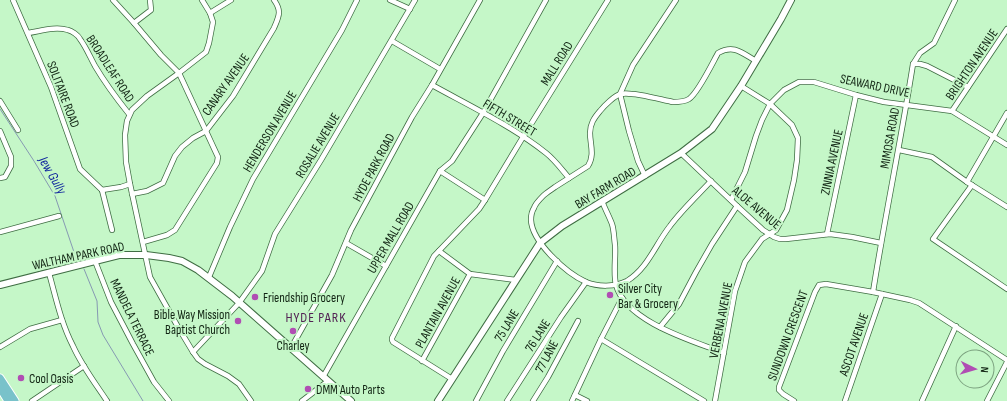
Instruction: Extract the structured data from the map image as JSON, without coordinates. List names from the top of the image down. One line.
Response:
{"streets":{"street":["MALL ROAD","BRIGHTON AVENUE","BROADLEAF ROAD","CANARY AVENUE","SEAWARD DRIVE","SOLITAIRE ROAD","FIFTH STREET","HENDERSON AVENUE","MIMOSA ROAD","ROSALIE AVENUE","ZINNIA AVENUE","HYDE PARK ROAD","BAY FARM ROAD","ALOE AVENUE","UPPER MALL ROAD","WALTHAM PARK ROAD","PLANTAIN AVENUE","MANDELA TERRACE","VERBENA AVENUE","75 LANE","76 LANE","SUNDOWN CRESCENT","ASCOT AVENUE","77 LANE"]},"crossings":[["MALL ROAD","FIFTH STREET"],["MALL ROAD","PLANTAIN AVENUE"],["BRIGHTON AVENUE","SEAWARD DRIVE"],["BROADLEAF ROAD","SOLITAIRE ROAD"],["SEAWARD DRIVE","MIMOSA ROAD"],["SEAWARD DRIVE","ZINNIA AVENUE"],["SEAWARD DRIVE","ALOE AVENUE"],["SEAWARD DRIVE","VERBENA AVENUE"],["FIFTH STREET","HYDE PARK ROAD"],["FIFTH STREET","UPPER MALL ROAD"],["HENDERSON AVENUE","WALTHAM PARK ROAD"],["MIMOSA ROAD","ALOE AVENUE"],["MIMOSA ROAD","SUNDOWN CRESCENT"],["ROSALIE AVENUE","WALTHAM PARK ROAD"],["ZINNIA AVENUE","ALOE AVENUE"],["HYDE PARK ROAD","WALTHAM PARK ROAD"],["BAY FARM ROAD","ALOE AVENUE"],["ALOE AVENUE","VERBENA AVENUE"],["UPPER MALL ROAD","WALTHAM PARK ROAD"],["WALTHAM PARK ROAD","MANDELA TERRACE"],["SUNDOWN CRESCENT","ASCOT AVENUE"]],"districts":["HYDE PARK"],"water":["Jew Gully"],"places":["Silver City Bar & Grocery","Friendship Grocery","Bible Way Mission Baptist Church","Charley","Cool Oasis","DMM Auto Parts"],"north":"right"}
